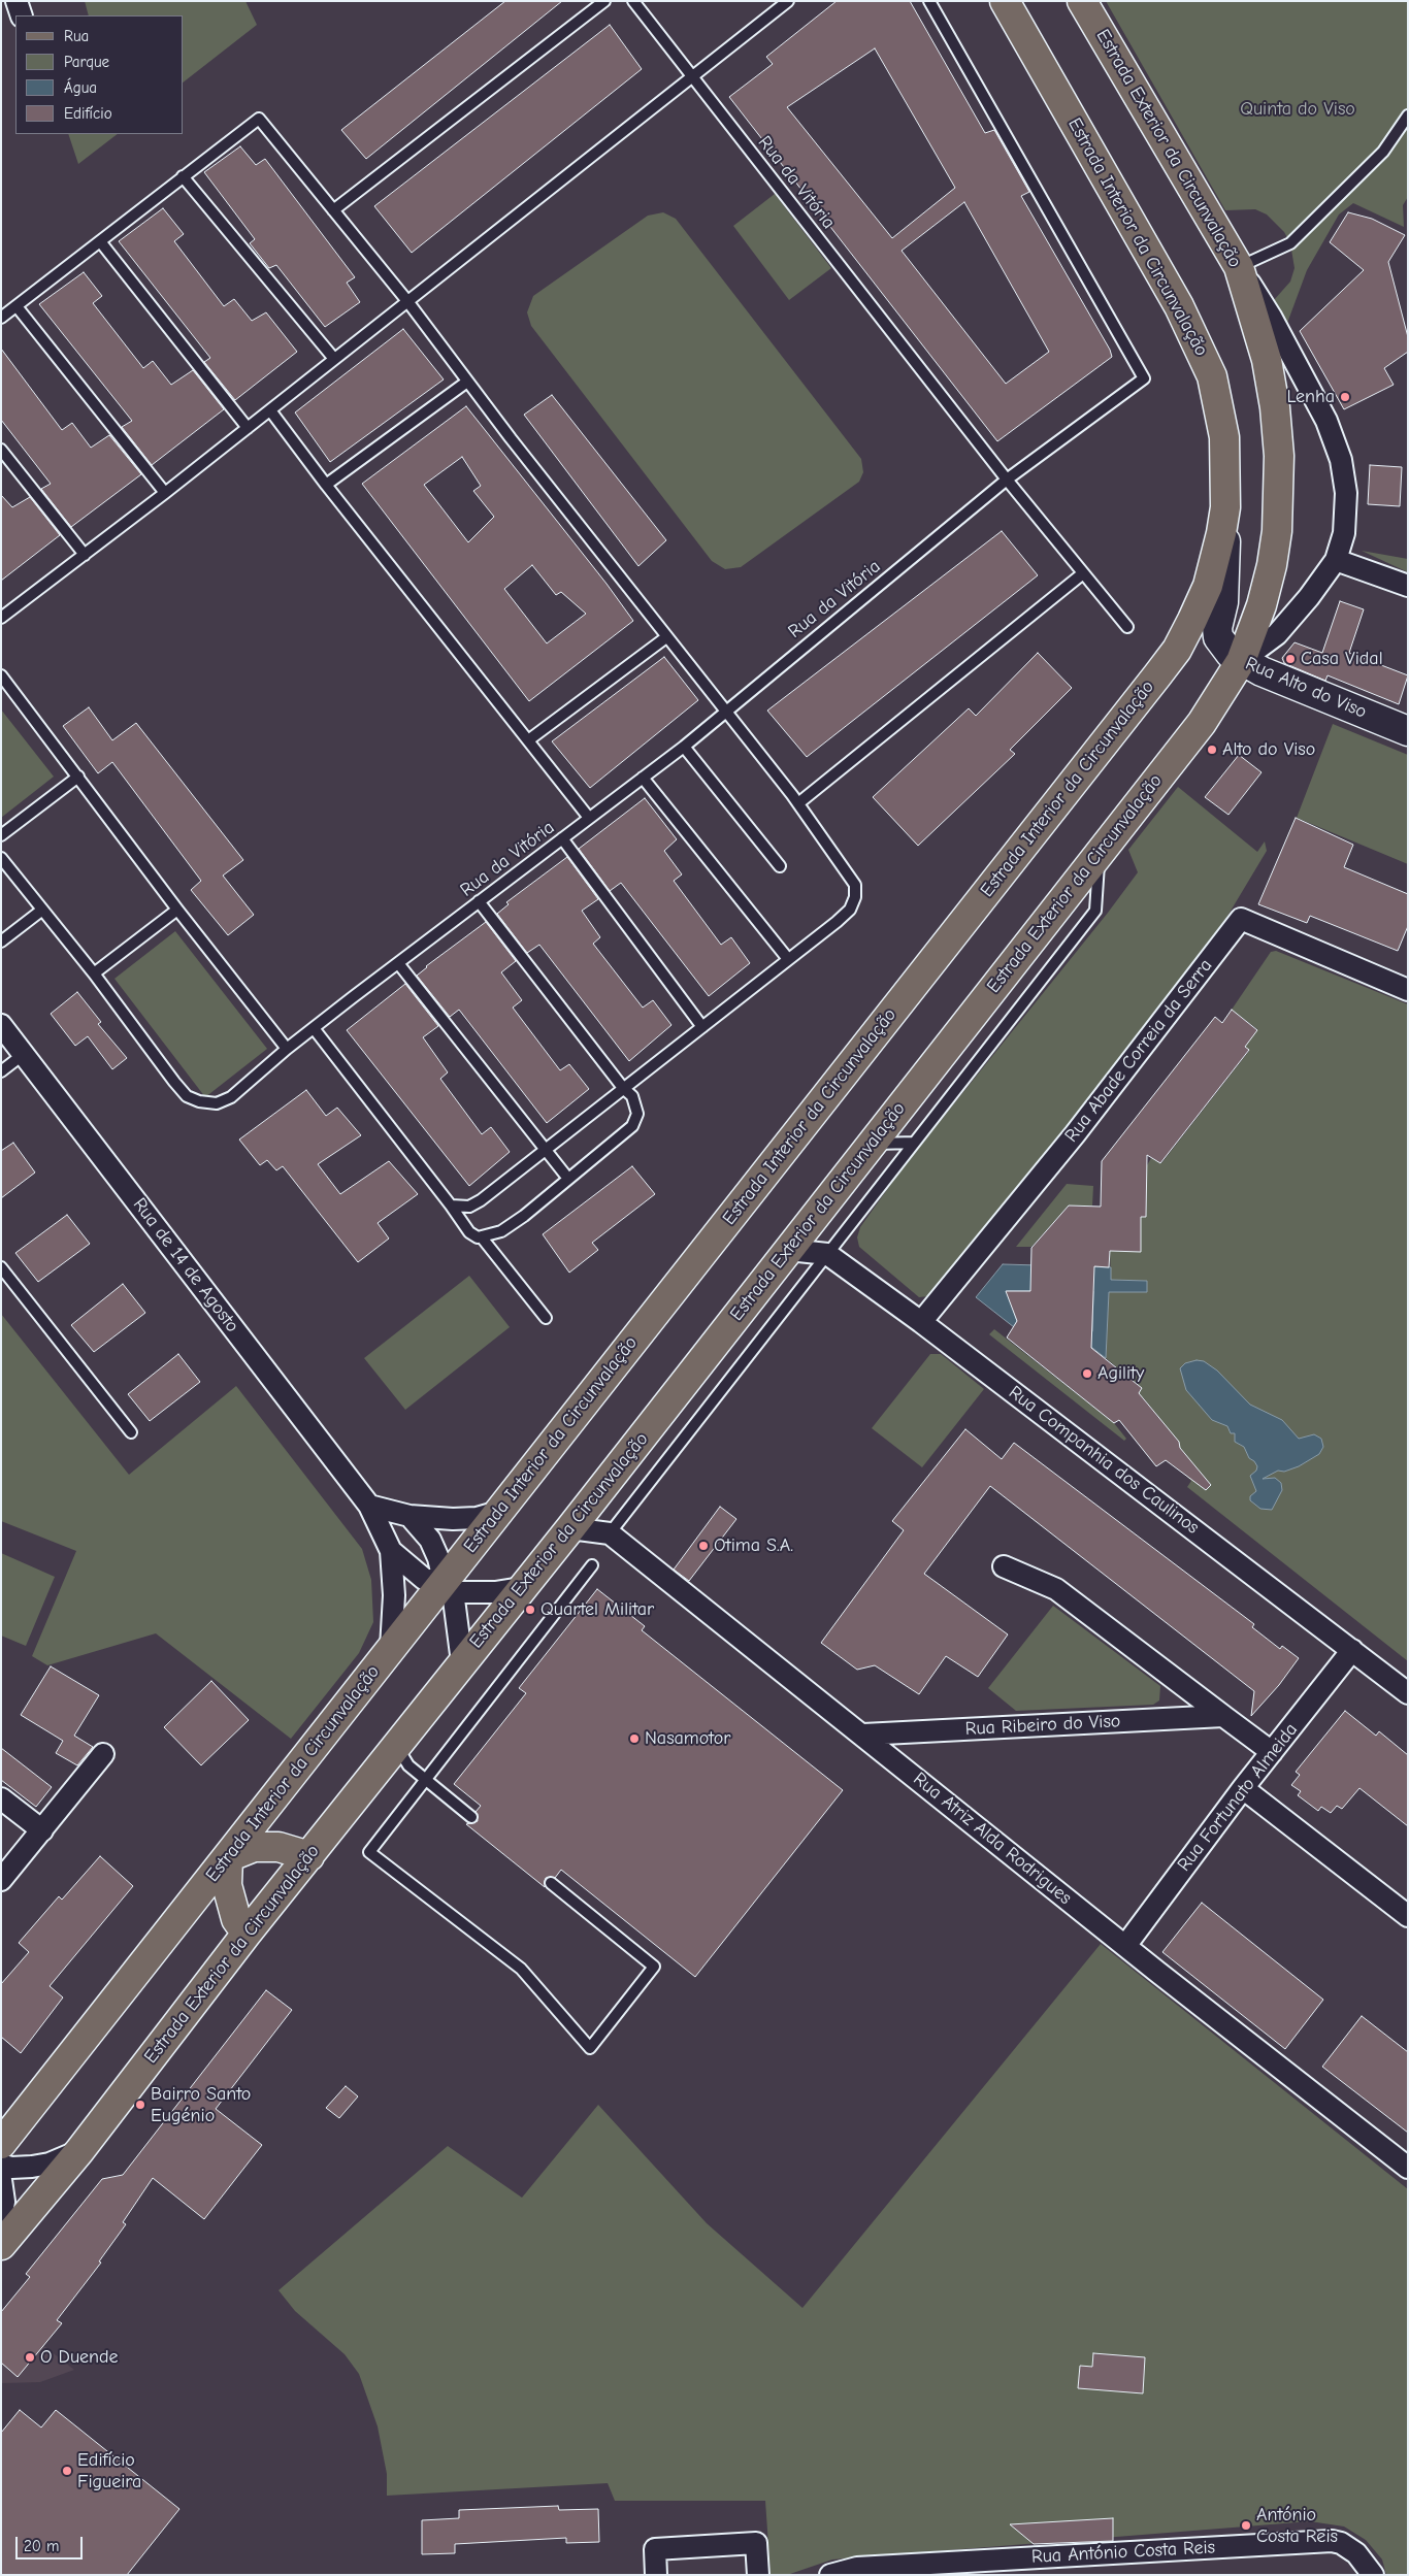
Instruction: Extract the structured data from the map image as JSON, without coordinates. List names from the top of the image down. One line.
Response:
{"streets":{"main road":["Estrada Exterior da Circunvalação","Estrada Interior da Circunvalação","Rua Alto do Viso"],"street":["Rua Abade Correia da Serra","Rua de 14 de Agosto","Rua Companhia dos Caulinos","Rua Ribeiro do Viso","Rua Fortunato Almeida","Rua Atriz Alda Rodrigues","Rua António Costa Reis"],"lane":["Rua da Vitória"]},"crossings":[["Estrada Exterior da Circunvalação","Estrada Interior da Circunvalação"],["Estrada Exterior da Circunvalação","Rua Alto do Viso"],["Estrada Exterior da Circunvalação","Rua de 14 de Agosto"],["Estrada Exterior da Circunvalação","Rua Companhia dos Caulinos"],["Estrada Interior da Circunvalação","Rua Alto do Viso"],["Estrada Interior da Circunvalação","Rua de 14 de Agosto"],["Rua Abade Correia da Serra","Rua Companhia dos Caulinos"],["Rua Companhia dos Caulinos","Rua Fortunato Almeida"],["Rua Ribeiro do Viso","Rua Atriz Alda Rodrigues"],["Rua Fortunato Almeida","Rua Atriz Alda Rodrigues"]],"parks":["Quinta do Viso"],"places":["Lenha","Casa Vidal","Alto do Viso","Agility","Otima S.A.","Quartel Militar","Nasamotor","Bairro Santo Eugénio","O Duende","Edifício Figueira","António Costa Reis"],"legend":["Rua","Parque","Água","Edifício"],"scale_bar":"20 m"}
